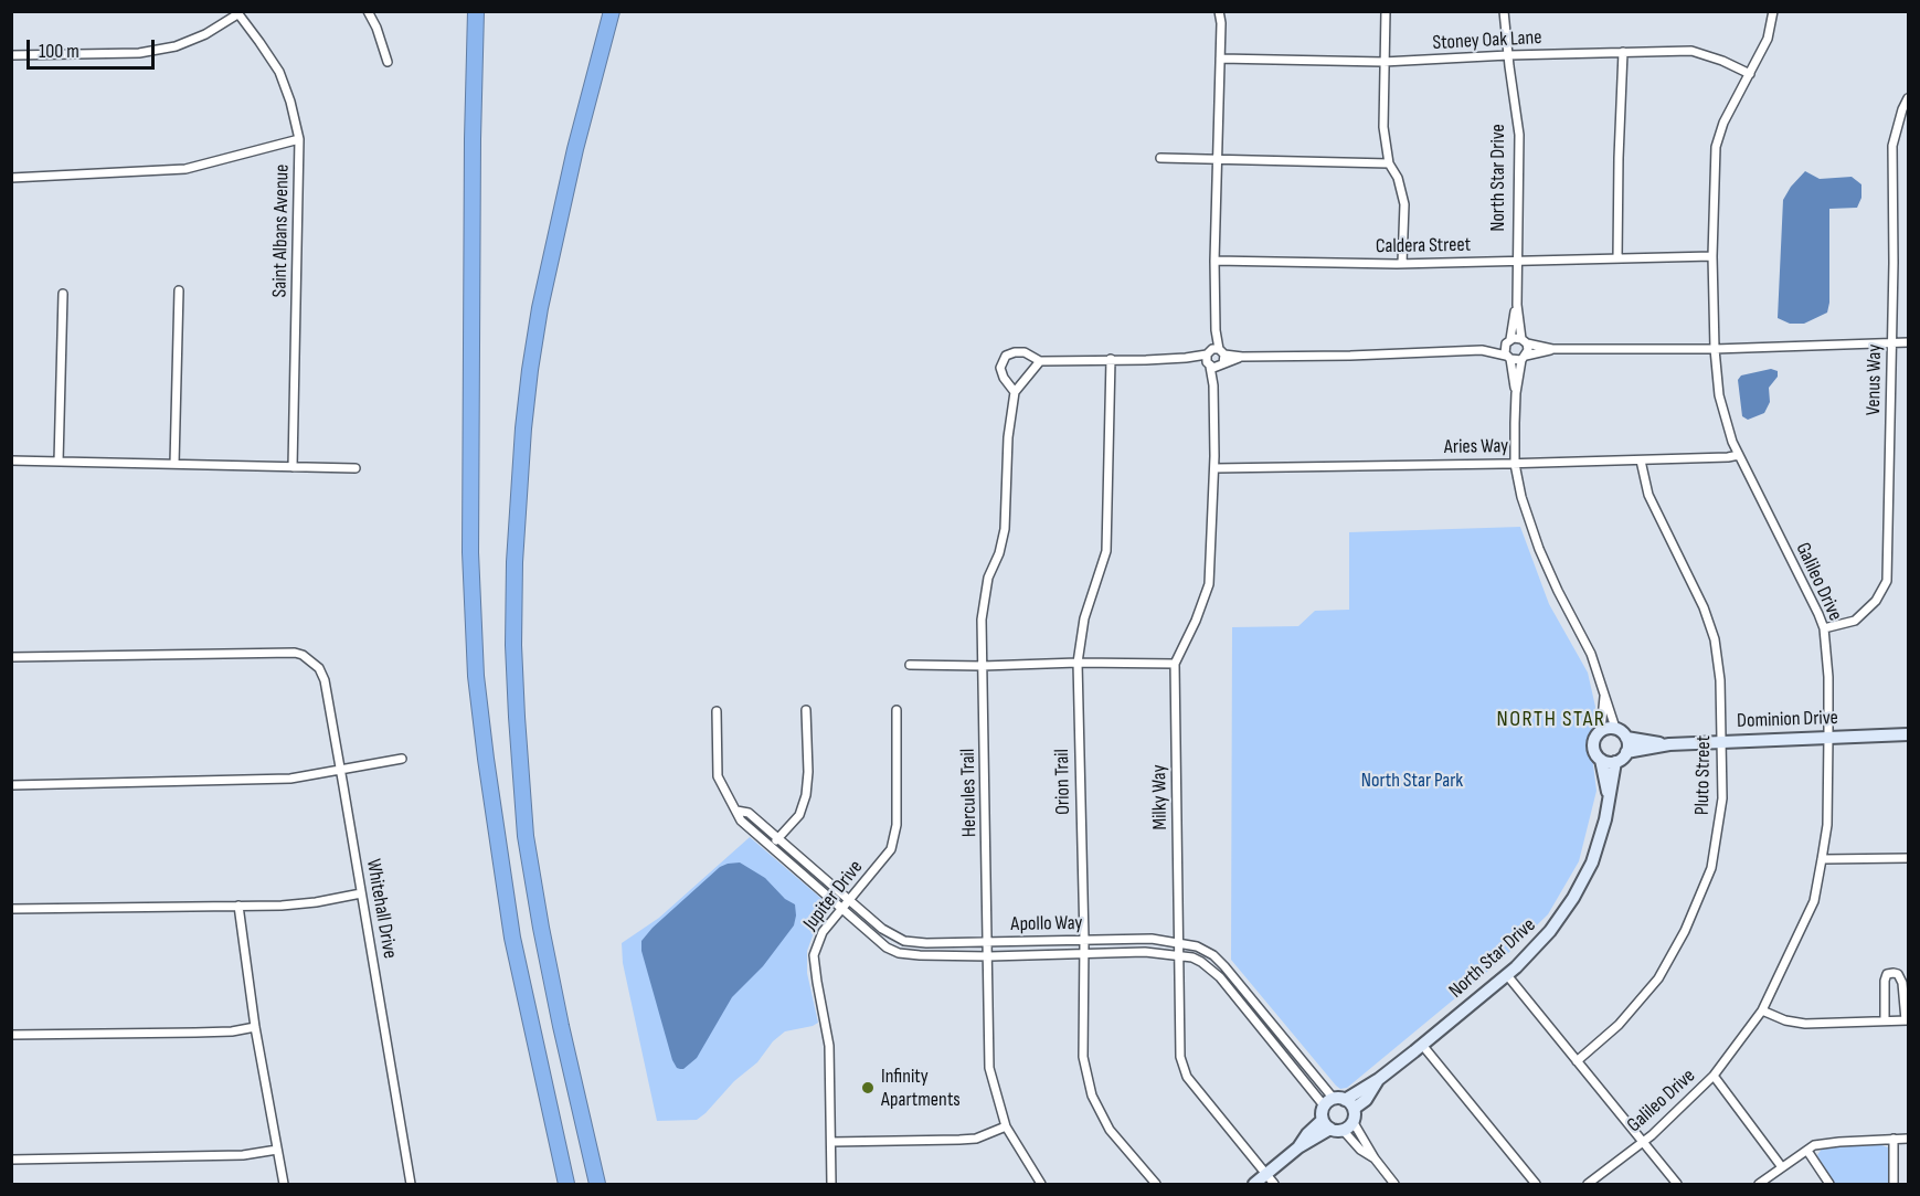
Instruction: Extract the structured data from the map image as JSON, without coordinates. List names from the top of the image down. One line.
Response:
{"streets":{"street":["Stoney Oak Lane","North Star Drive","Saint Albans Avenue","Caldera Street","Venus Way","Aries Way","Galileo Drive","Dominion Drive","Pluto Street","Orion Trail","Hercules Trail","Milky Way","Jupiter Drive","Whitehall Drive","Apollo Way"]},"crossings":[["Stoney Oak Lane","North Star Drive"],["Stoney Oak Lane","Galileo Drive"],["Stoney Oak Lane","Milky Way"],["North Star Drive","Caldera Street"],["North Star Drive","Dominion Drive"],["North Star Drive","Apollo Way"],["Caldera Street","Galileo Drive"],["Caldera Street","Milky Way"],["Venus Way","Galileo Drive"],["Aries Way","Galileo Drive"],["Aries Way","Pluto Street"],["Aries Way","Milky Way"],["Galileo Drive","Dominion Drive"],["Dominion Drive","Pluto Street"],["Orion Trail","Apollo Way"],["Hercules Trail","Apollo Way"],["Milky Way","Apollo Way"],["Jupiter Drive","Apollo Way"]],"districts":["NORTH STAR"],"parks":["North Star Park"],"places":["Infinity Apartments"],"scale_bar":"100 m"}
